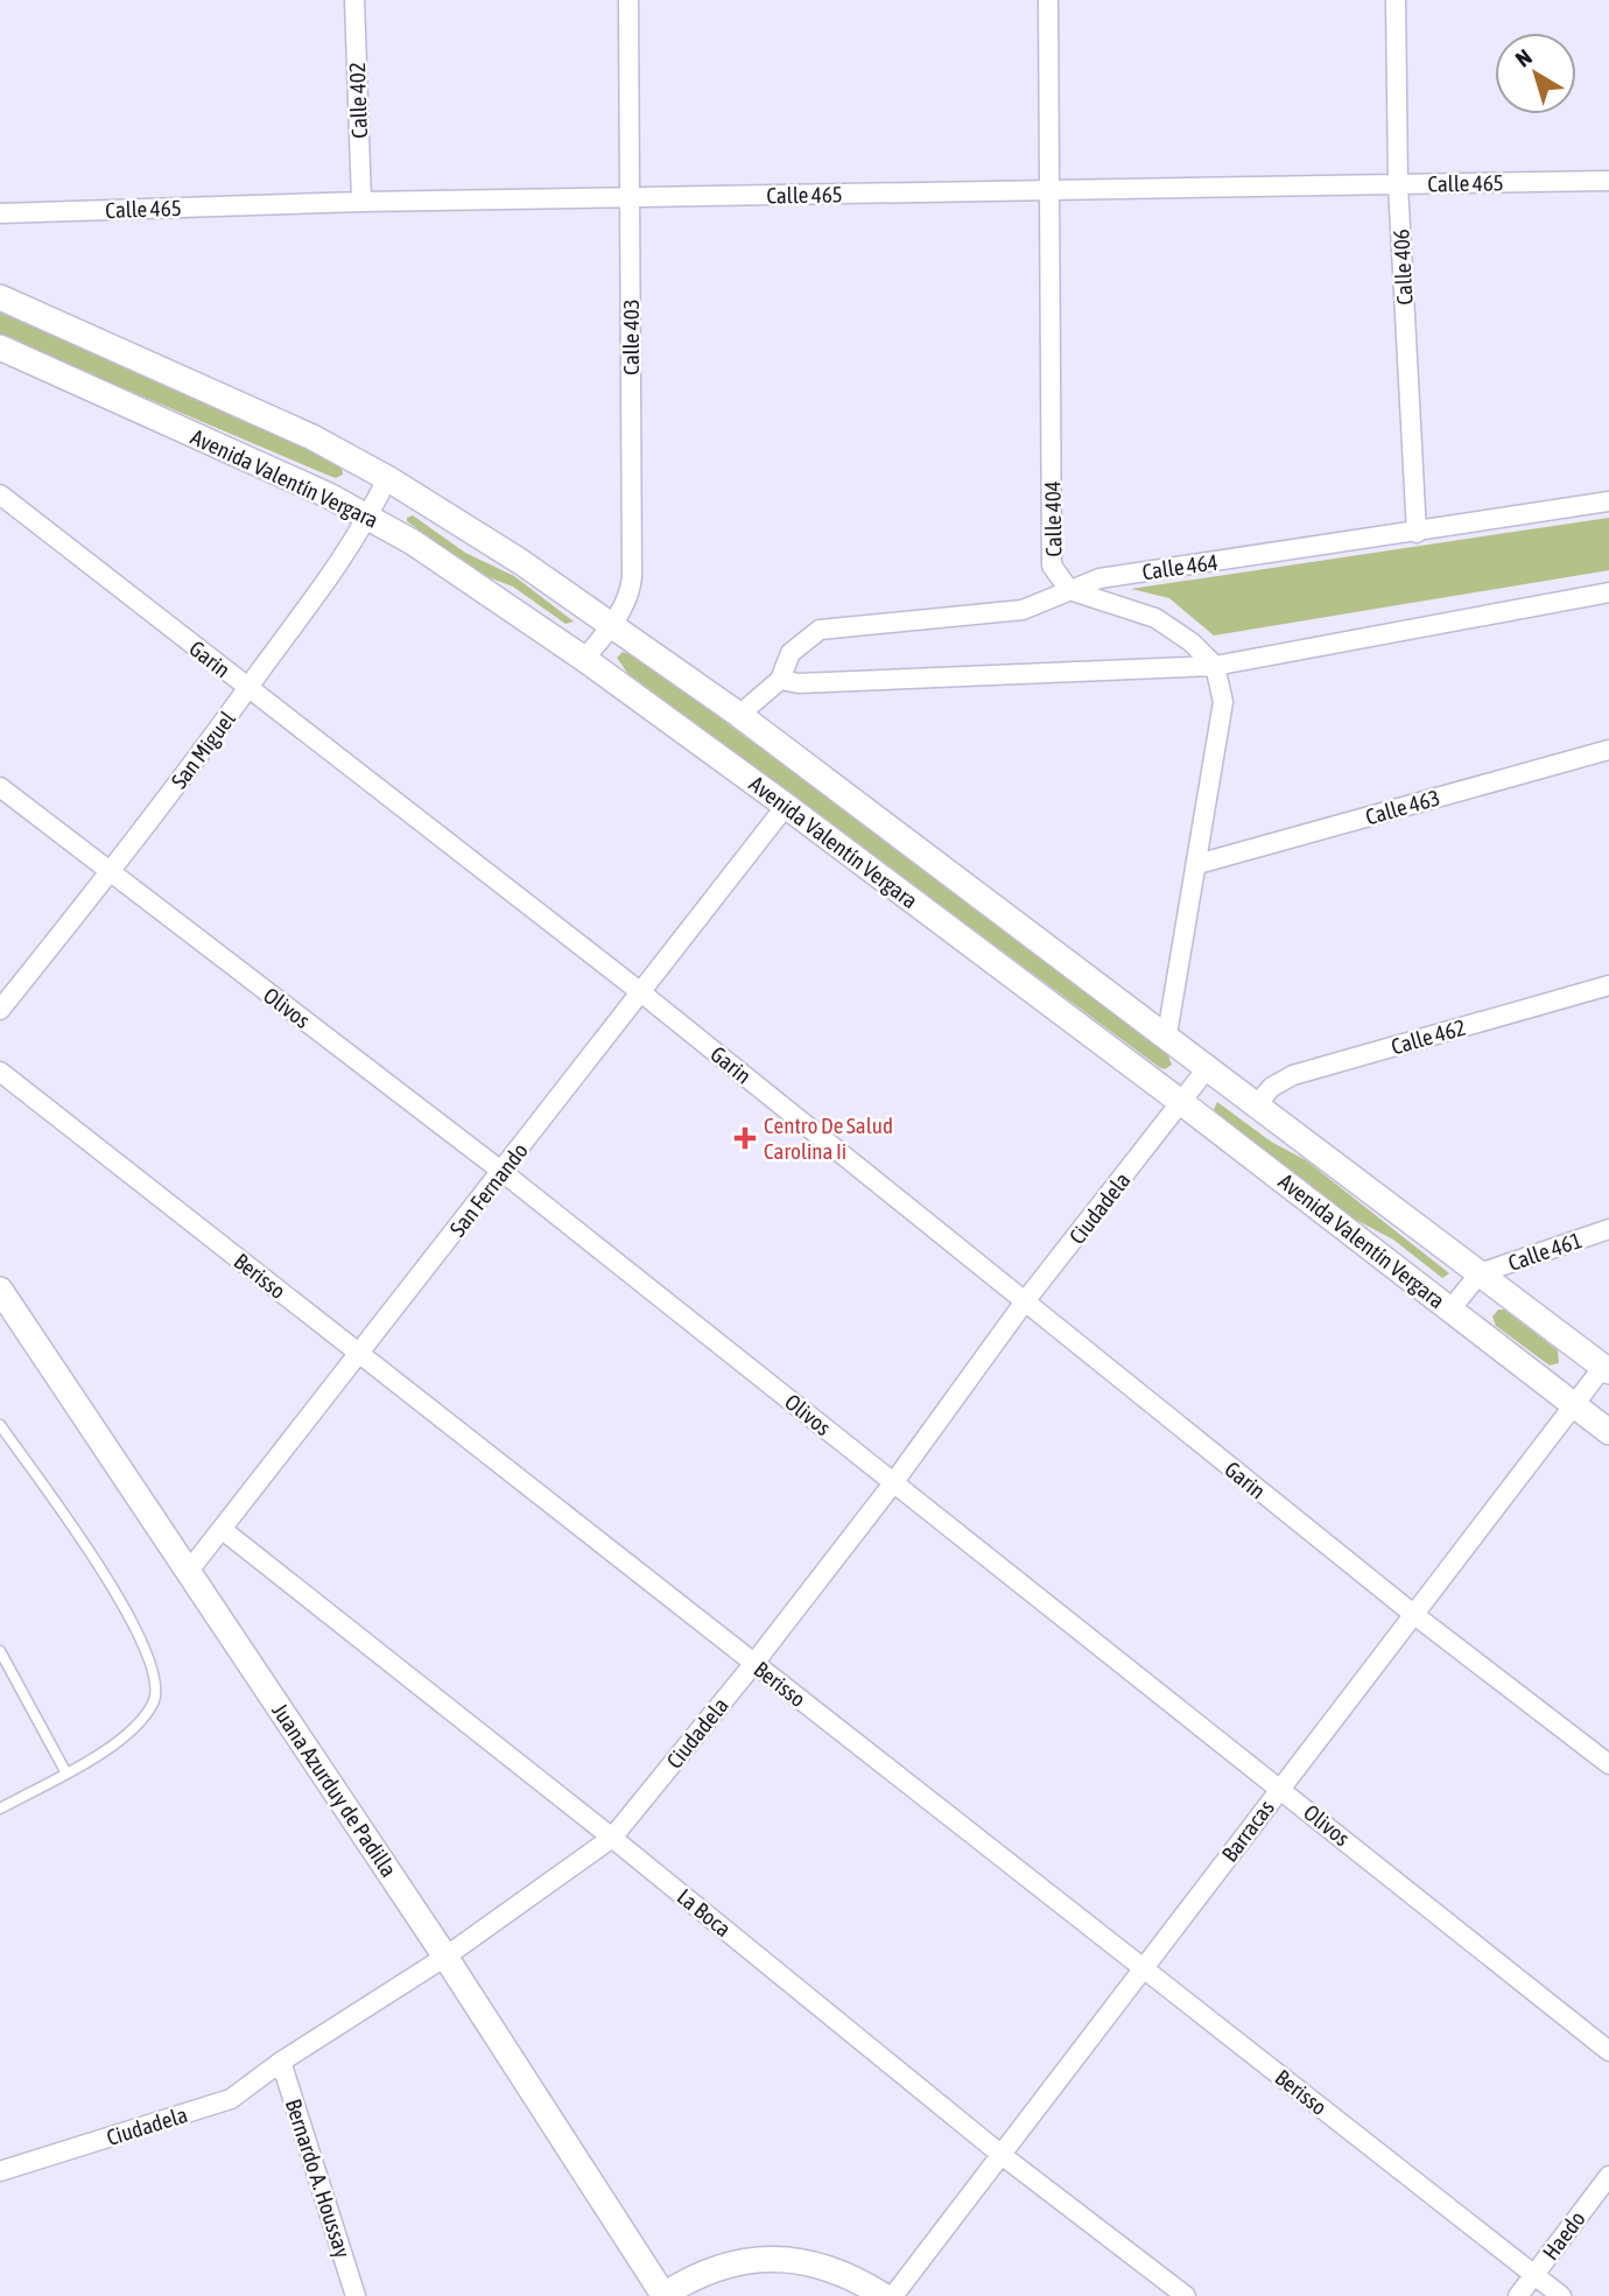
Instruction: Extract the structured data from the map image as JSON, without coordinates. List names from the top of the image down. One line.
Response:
{"streets":{"street":["Calle 402","Calle 465","Calle 406","Calle 403","Avenida Valentín Vergara","Calle 404","Calle 464","Garin","San Miguel","Calle 463","Olivos","Calle 462","San Fernando","Ciudadela","Calle 461","Berisso","Juana Azurduy de Padilla","Barracas","La Boca","Bernardo A. Houssay","Haedo"]},"crossings":[["Calle 402","Calle 465"],["Calle 465","Calle 406"],["Calle 465","Calle 403"],["Calle 465","Calle 404"],["Calle 406","Calle 464"],["Calle 403","Avenida Valentín Vergara"],["Avenida Valentín Vergara","Calle 464"],["Avenida Valentín Vergara","San Miguel"],["Avenida Valentín Vergara","Calle 462"],["Avenida Valentín Vergara","San Fernando"],["Avenida Valentín Vergara","Ciudadela"],["Avenida Valentín Vergara","Calle 461"],["Avenida Valentín Vergara","Barracas"],["Calle 404","Calle 464"],["Garin","San Miguel"],["Garin","San Fernando"],["Garin","Ciudadela"],["Garin","Barracas"],["San Miguel","Olivos"],["Olivos","San Fernando"],["Olivos","Ciudadela"],["Olivos","Barracas"],["San Fernando","Berisso"],["San Fernando","Juana Azurduy de Padilla"],["San Fernando","La Boca"],["Ciudadela","Berisso"],["Ciudadela","Juana Azurduy de Padilla"],["Ciudadela","La Boca"],["Ciudadela","Bernardo A. Houssay"],["Berisso","Barracas"],["Berisso","Haedo"],["Barracas","La Boca"]],"places":{"health":["Centro De Salud Carolina Ii"]},"north":"top left"}
